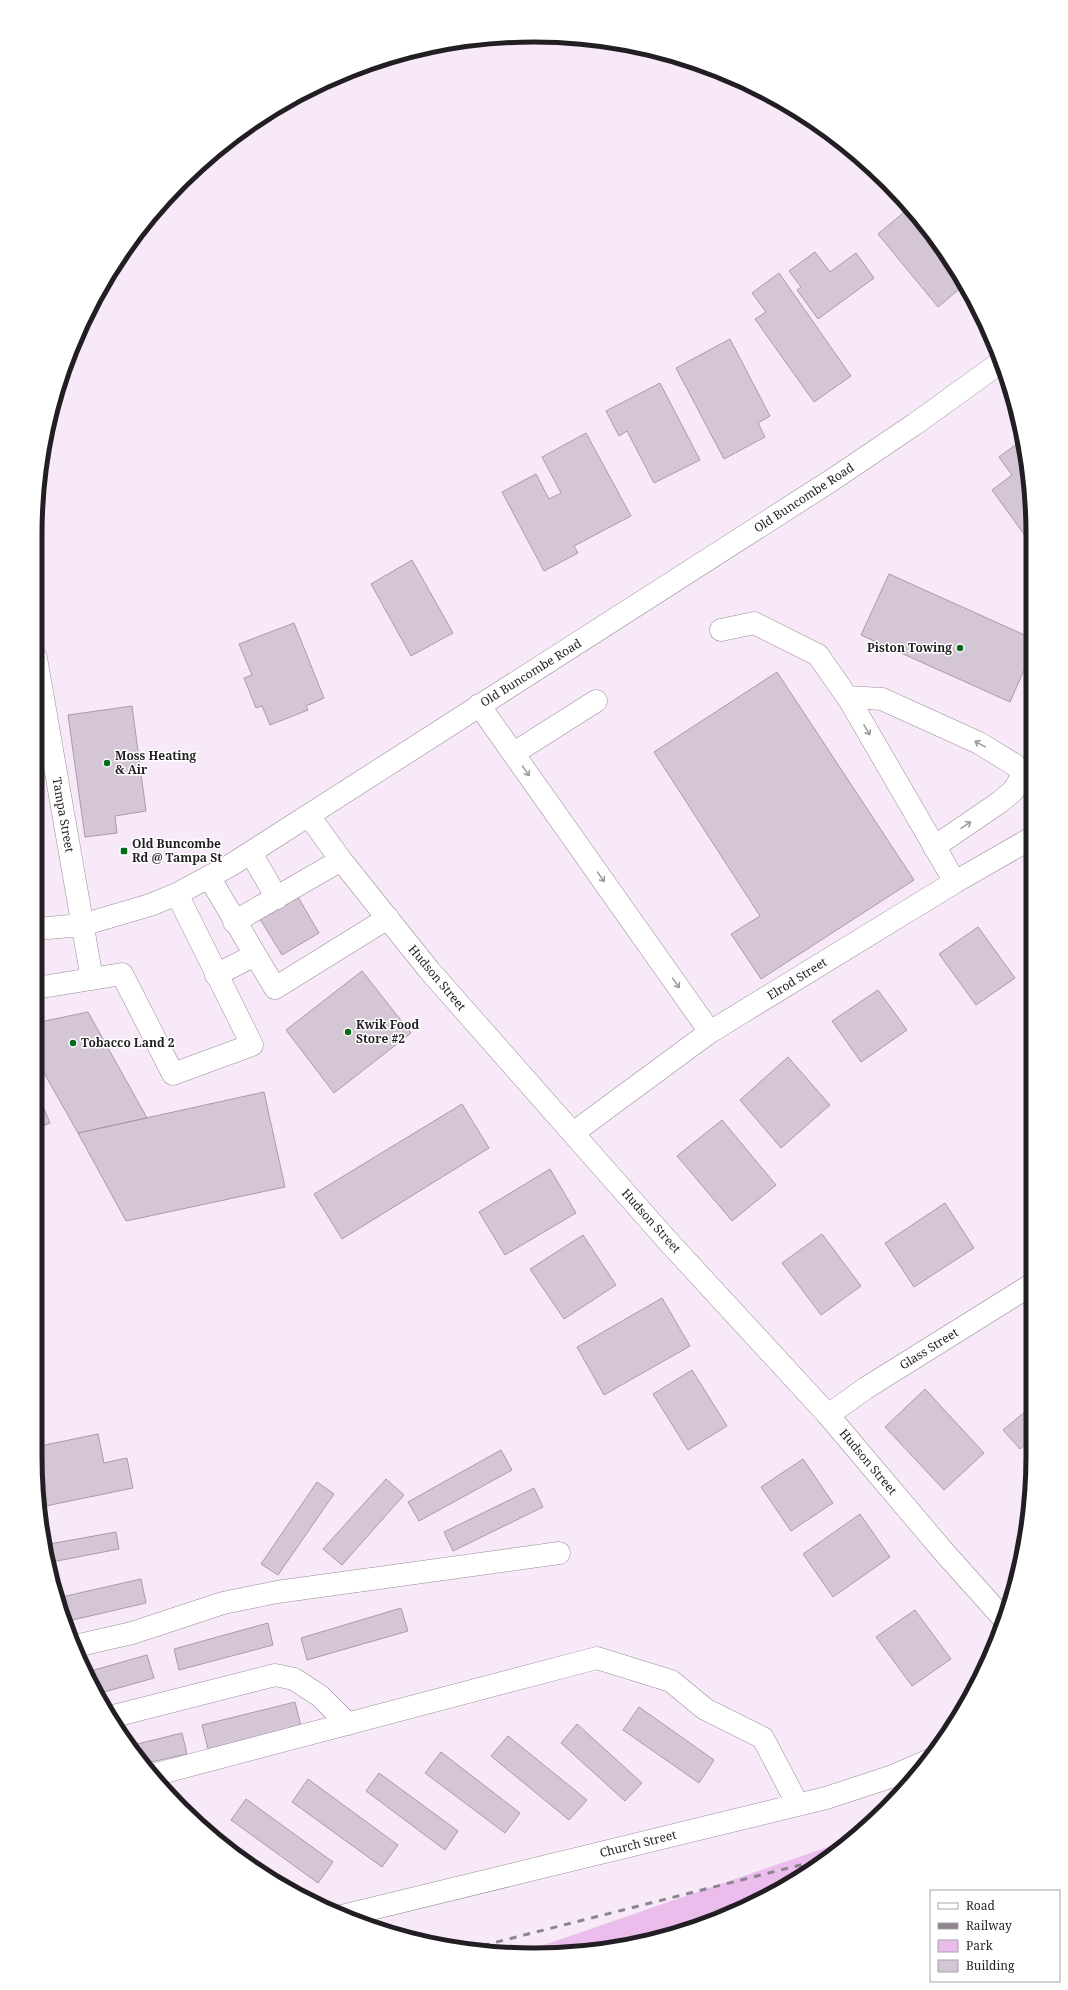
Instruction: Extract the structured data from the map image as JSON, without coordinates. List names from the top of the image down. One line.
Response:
{"streets":{"street":["Old Buncombe Road","Tampa Street","Hudson Street","Elrod Street","Glass Street","Church Street"]},"crossings":[["Old Buncombe Road","Tampa Street"],["Old Buncombe Road","Hudson Street"],["Hudson Street","Elrod Street"],["Hudson Street","Glass Street"]],"places":{"other":["Piston Towing","Moss Heating & Air","Kwik Food Store #2","Tobacco Land 2"],"transit":["Old Buncombe Rd @ Tampa St"]},"legend":["Road","Railway","Park","Building"]}
